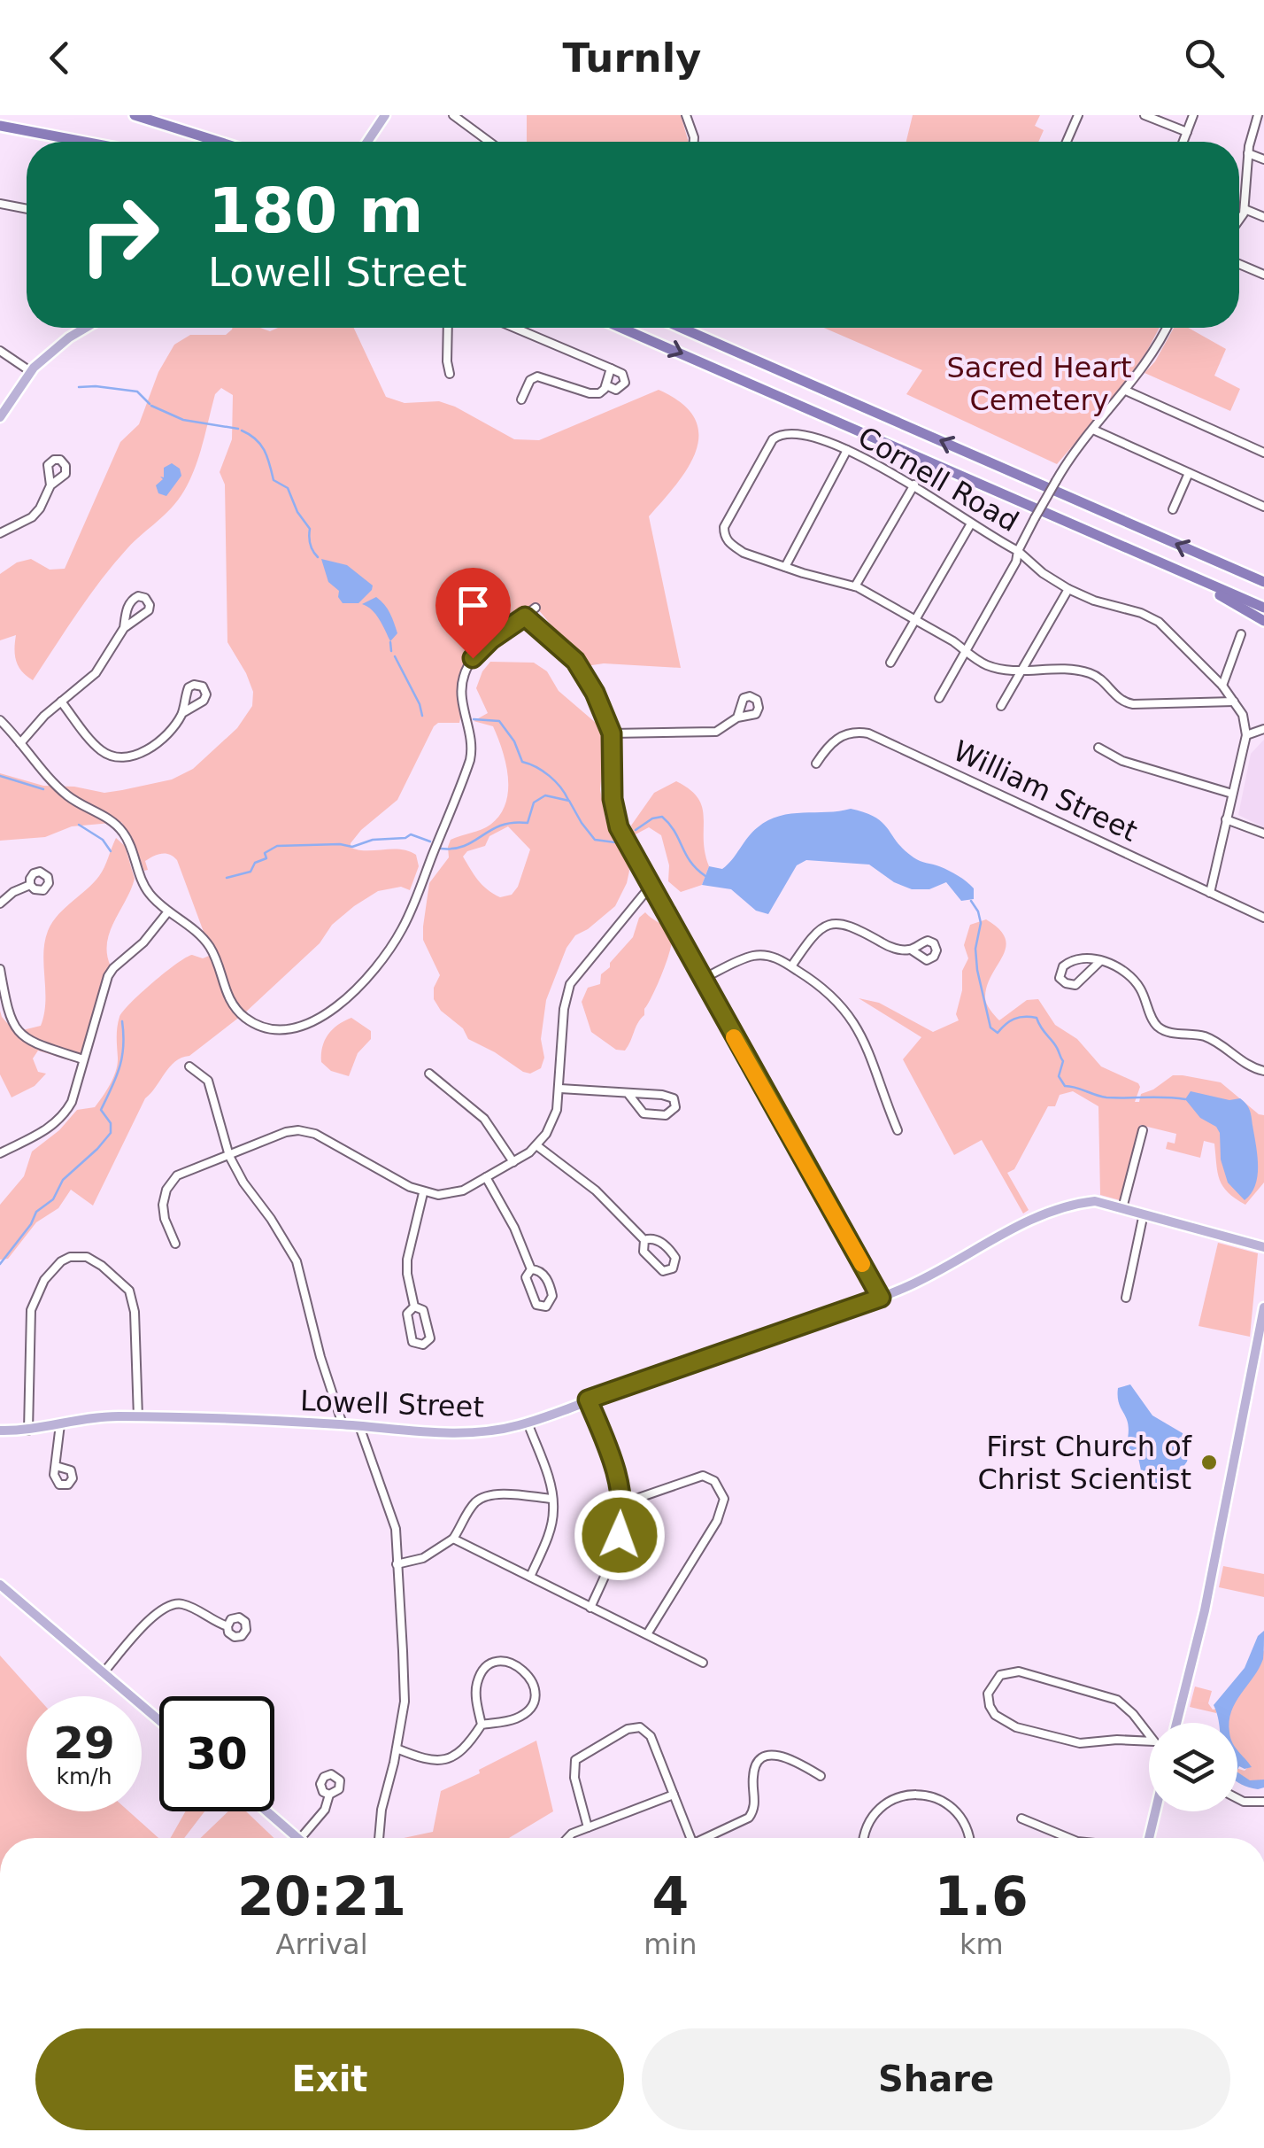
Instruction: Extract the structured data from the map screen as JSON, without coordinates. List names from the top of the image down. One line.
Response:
{"streets":{"main road":["Lowell Street"],"street":["Cornell Road","William Street"]},"parks":["Sacred Heart Cemetery"],"places":["First Church of Christ Scientist"],"page":{"header":"Turnly","turn":["180 m","Lowell Street"],"speed":"29 km/h","limit":"30","eta":["20:21","Arrival","4","min","1.6","km"],"buttons":["Exit","Share"]}}
